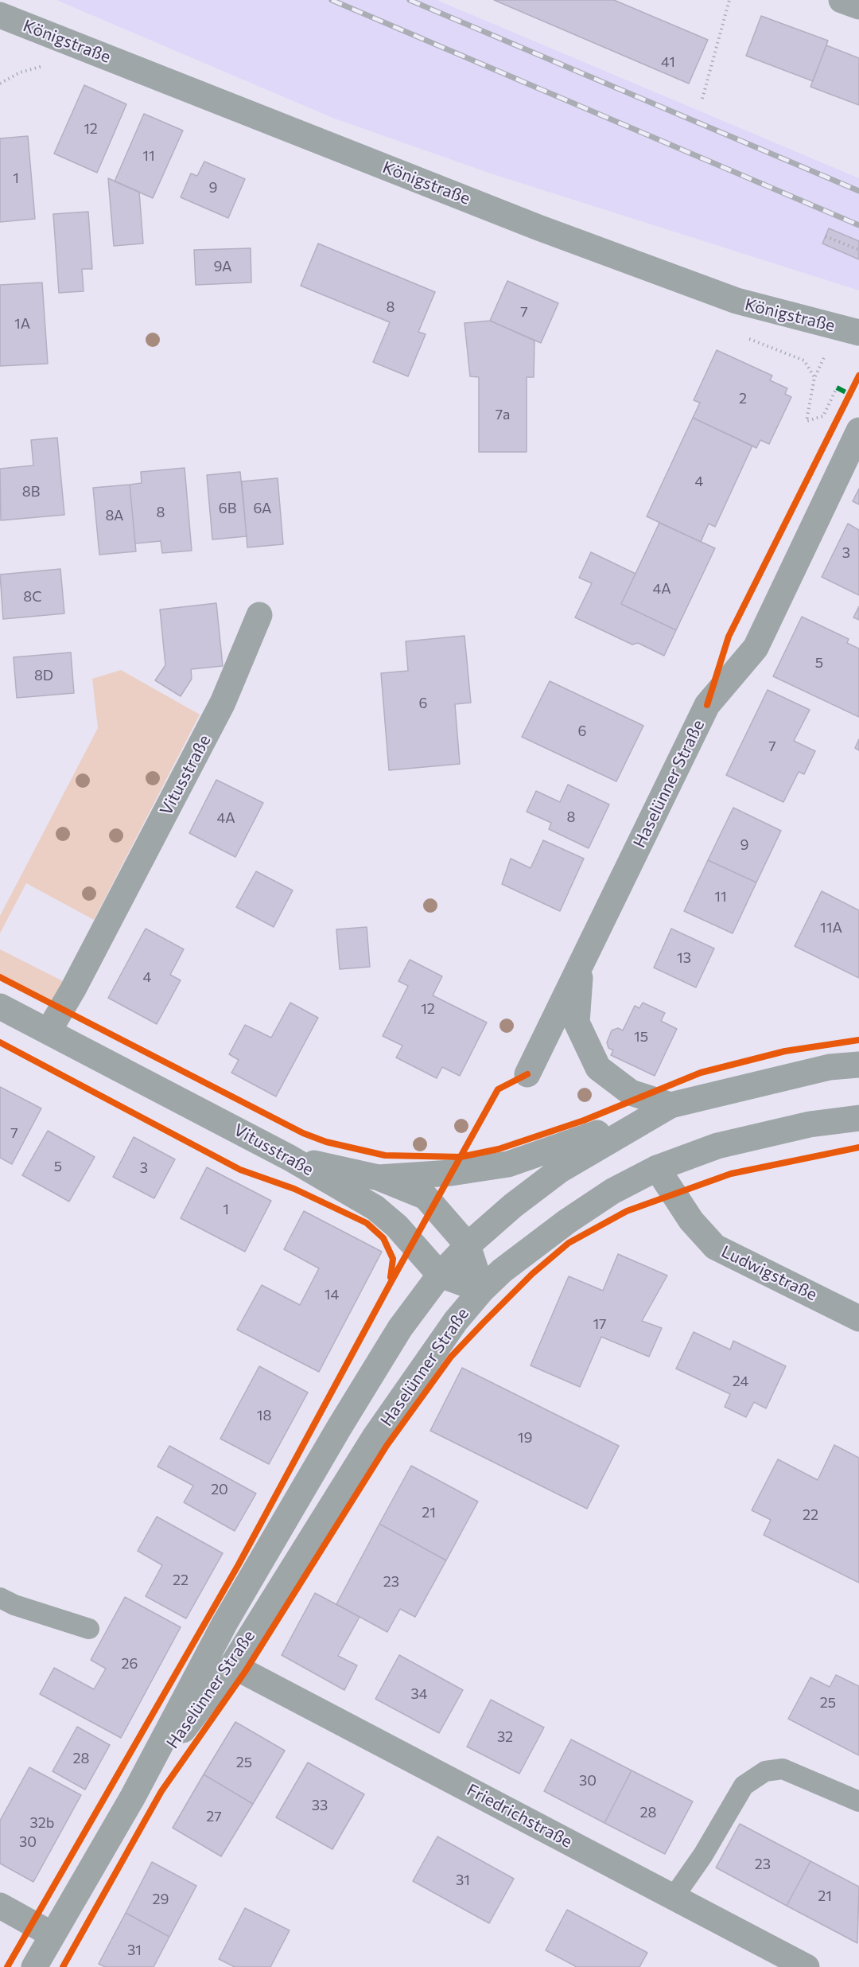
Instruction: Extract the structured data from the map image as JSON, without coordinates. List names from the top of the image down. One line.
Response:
{"streets":{"street":["Königstraße","Vitusstraße","Haselünner Straße","Ludwigstraße","Friedrichstraße"]},"crossings":[["Vitusstraße","Haselünner Straße"],["Haselünner Straße","Ludwigstraße"],["Haselünner Straße","Friedrichstraße"]],"house_numbers":["41","12","11","1","9","9A","8","7","1A","2","7a","4","8B","6B","6A","8","8A","3","4A","8C","5","8D","6","6","7","8","4A","9","11","11A","13","4","12","15","7","5","3","1","14","17","24","18","19","20","21","22","22","23","26","34","25","32","28","25","30","33","28","27","32b","30","23","31","21","29","31"]}
